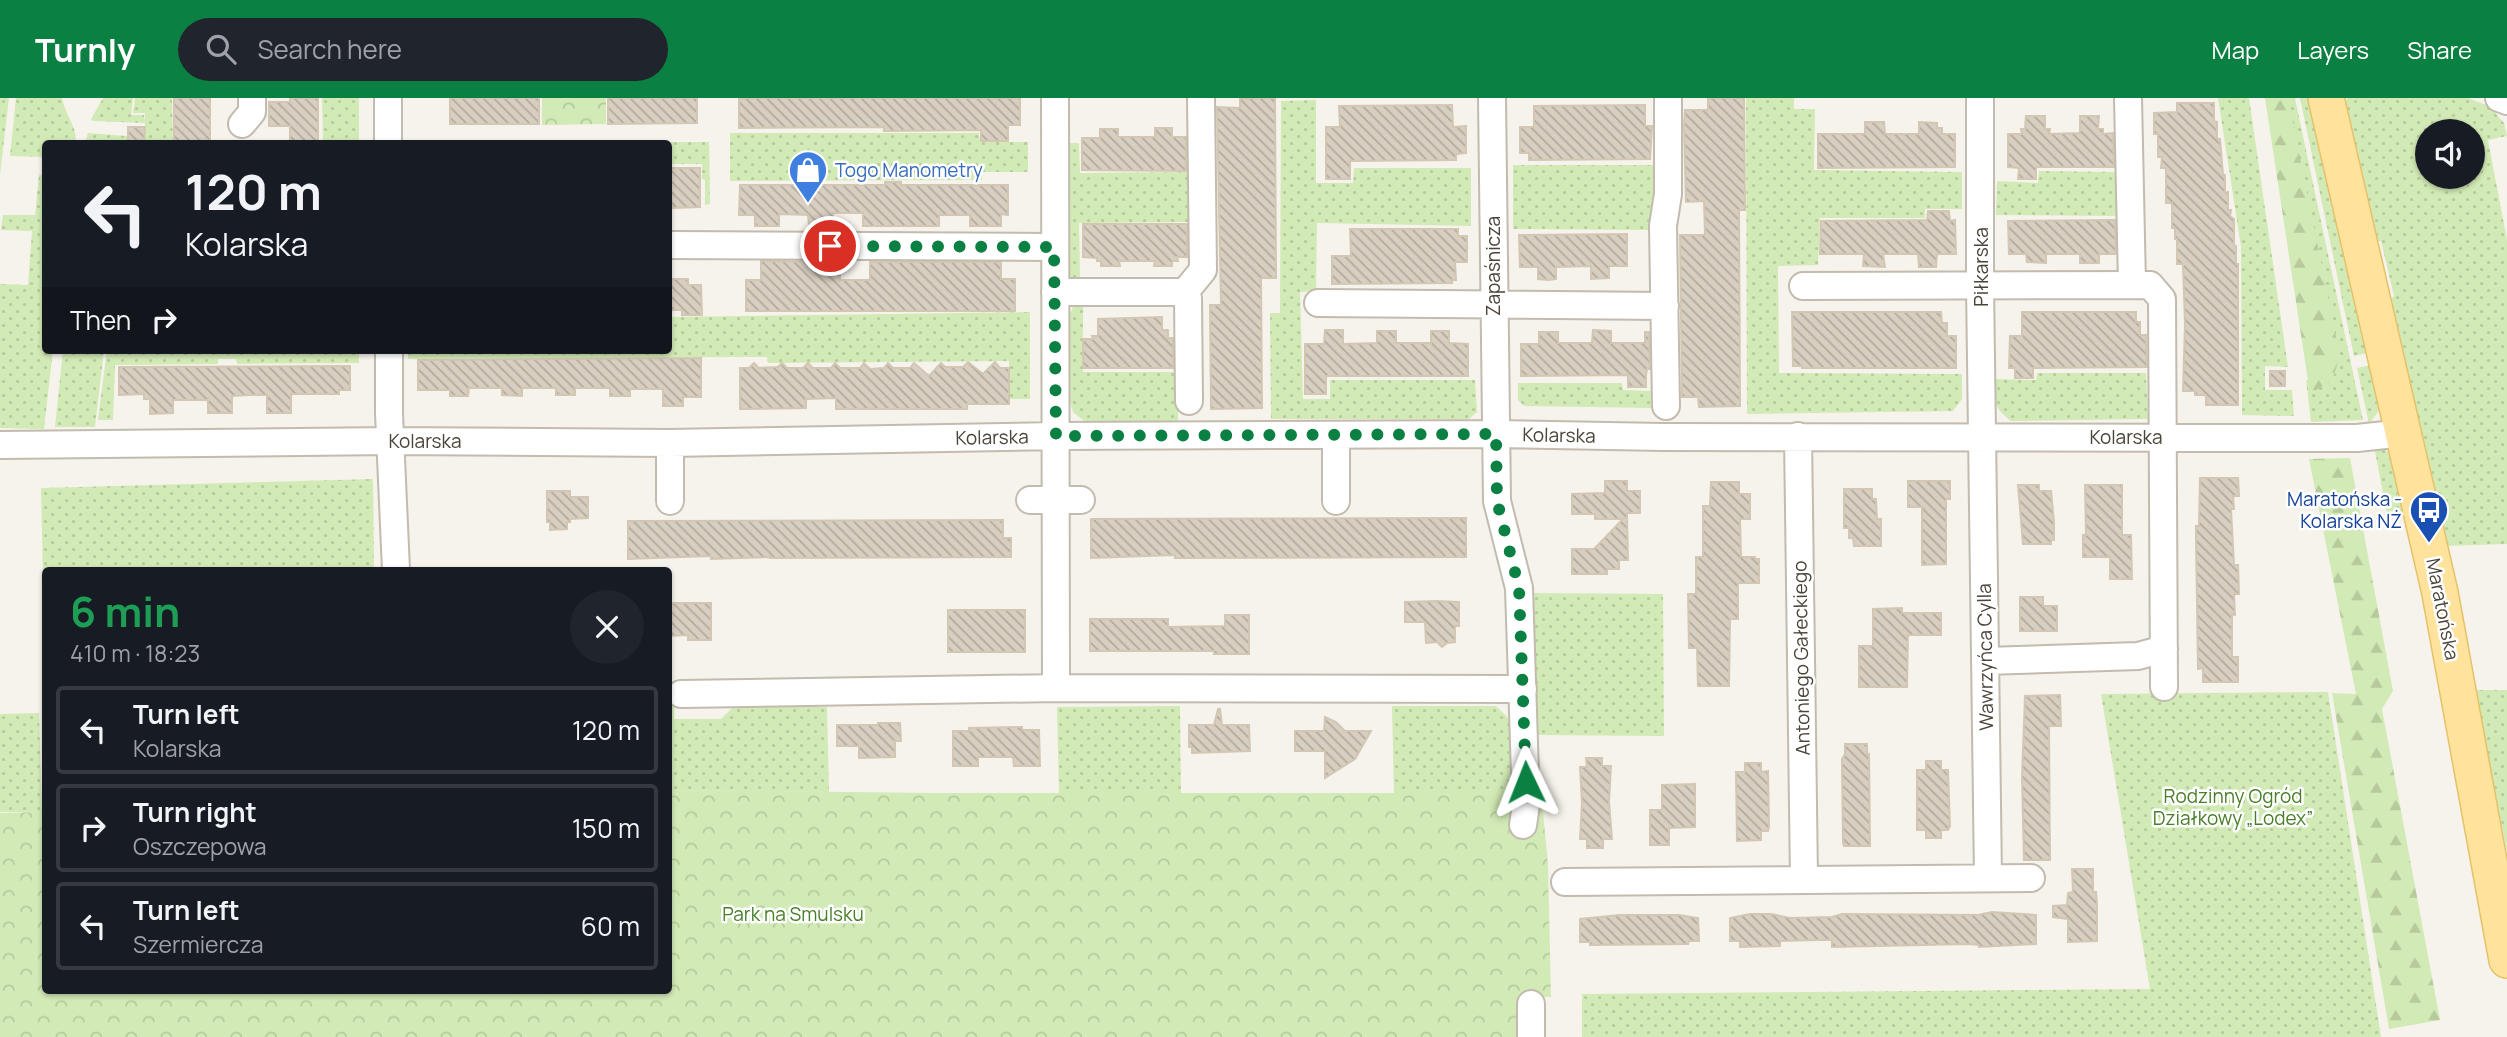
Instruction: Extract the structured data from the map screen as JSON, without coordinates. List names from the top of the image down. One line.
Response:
{"streets":{"main road":["Maratońska"],"street":["Zapaśnicza","Piłkarska","Kolarska","Wawrzyńca Cylla","Antoniego Gałeckiego"]},"crossings":[["Zapaśnicza","Kolarska"],["Piłkarska","Kolarska"],["Piłkarska","Wawrzyńca Cylla"],["Kolarska","Maratońska"],["Kolarska","Wawrzyńca Cylla"],["Kolarska","Antoniego Gałeckiego"]],"parks":["Rodzinny Ogród Działkowy „Lodex”","Park na Smulsku"],"places":{"shop":["Togo Manometry"],"bus stop":["Maratońska - Kolarska NŻ"]},"page":{"header":"Turnly","search":"Search here","nav":["Map","Layers","Share"],"turn":["120 m","Kolarska"],"then":"Then","heading":["6 min","410 m · 18:23"],"list":[{"name":"Turn left","note":"Kolarska","value":"120 m"},{"name":"Turn right","note":"Oszczepowa","value":"150 m"},{"name":"Turn left","note":"Szermiercza","value":"60 m"}]}}
